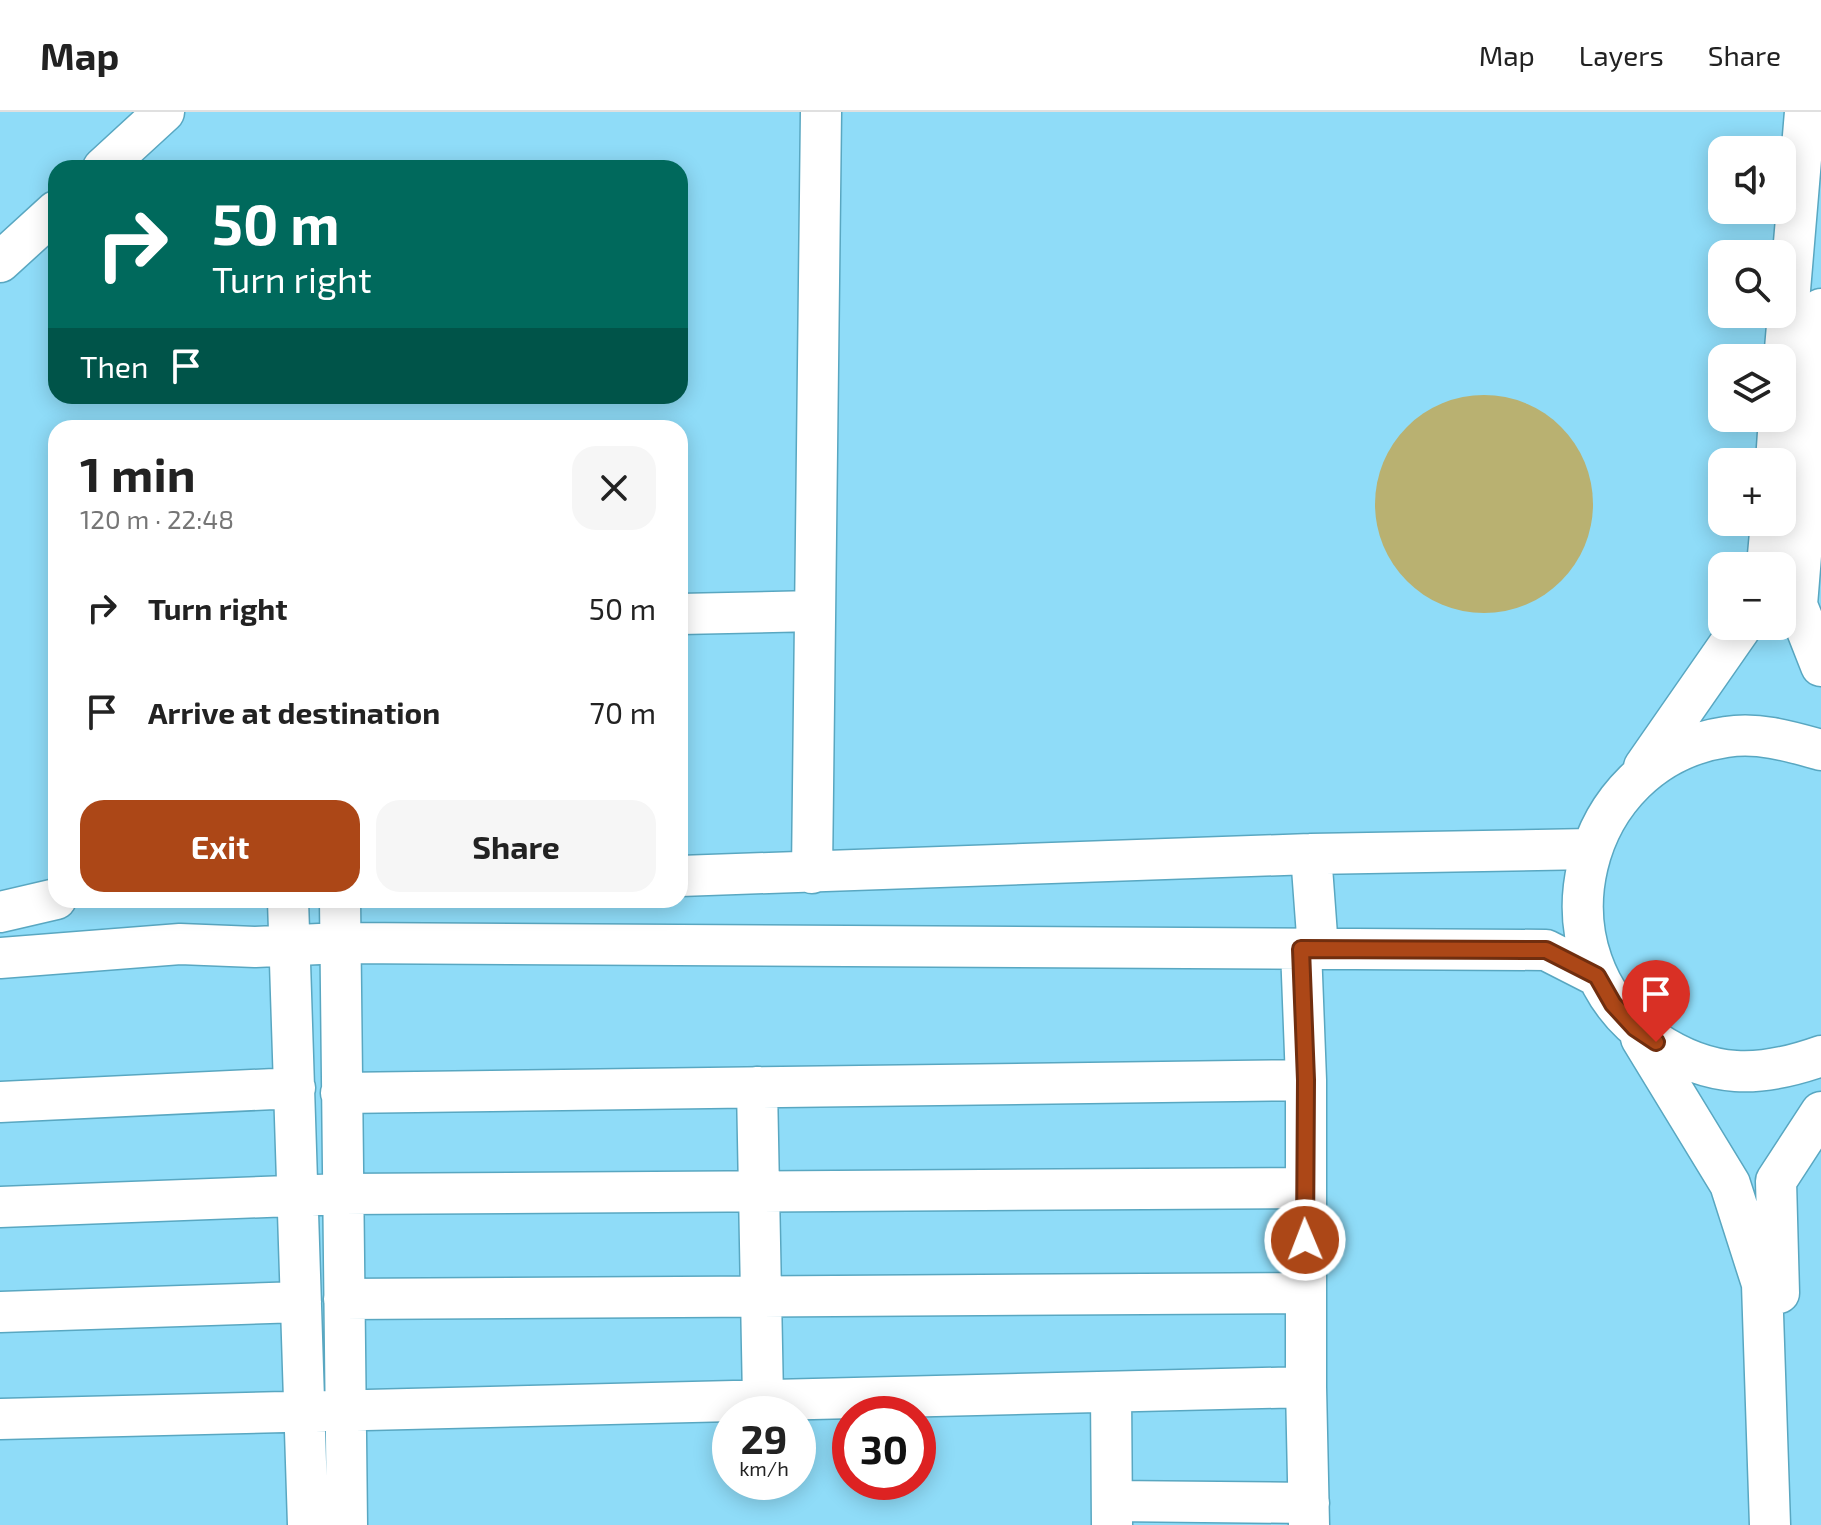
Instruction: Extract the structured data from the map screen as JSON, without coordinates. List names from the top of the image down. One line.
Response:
{"page":{"header":"Map","nav":["Map","Layers","Share"],"map_buttons":["+","−"],"turn":["50 m","Turn right"],"then":"Then","heading":["1 min","120 m · 22:48"],"list":[{"name":"Turn right","value":"50 m"},{"name":"Arrive at destination","value":"70 m"}],"buttons":["Exit","Share"],"speed":"29 km/h","limit":"30"}}
